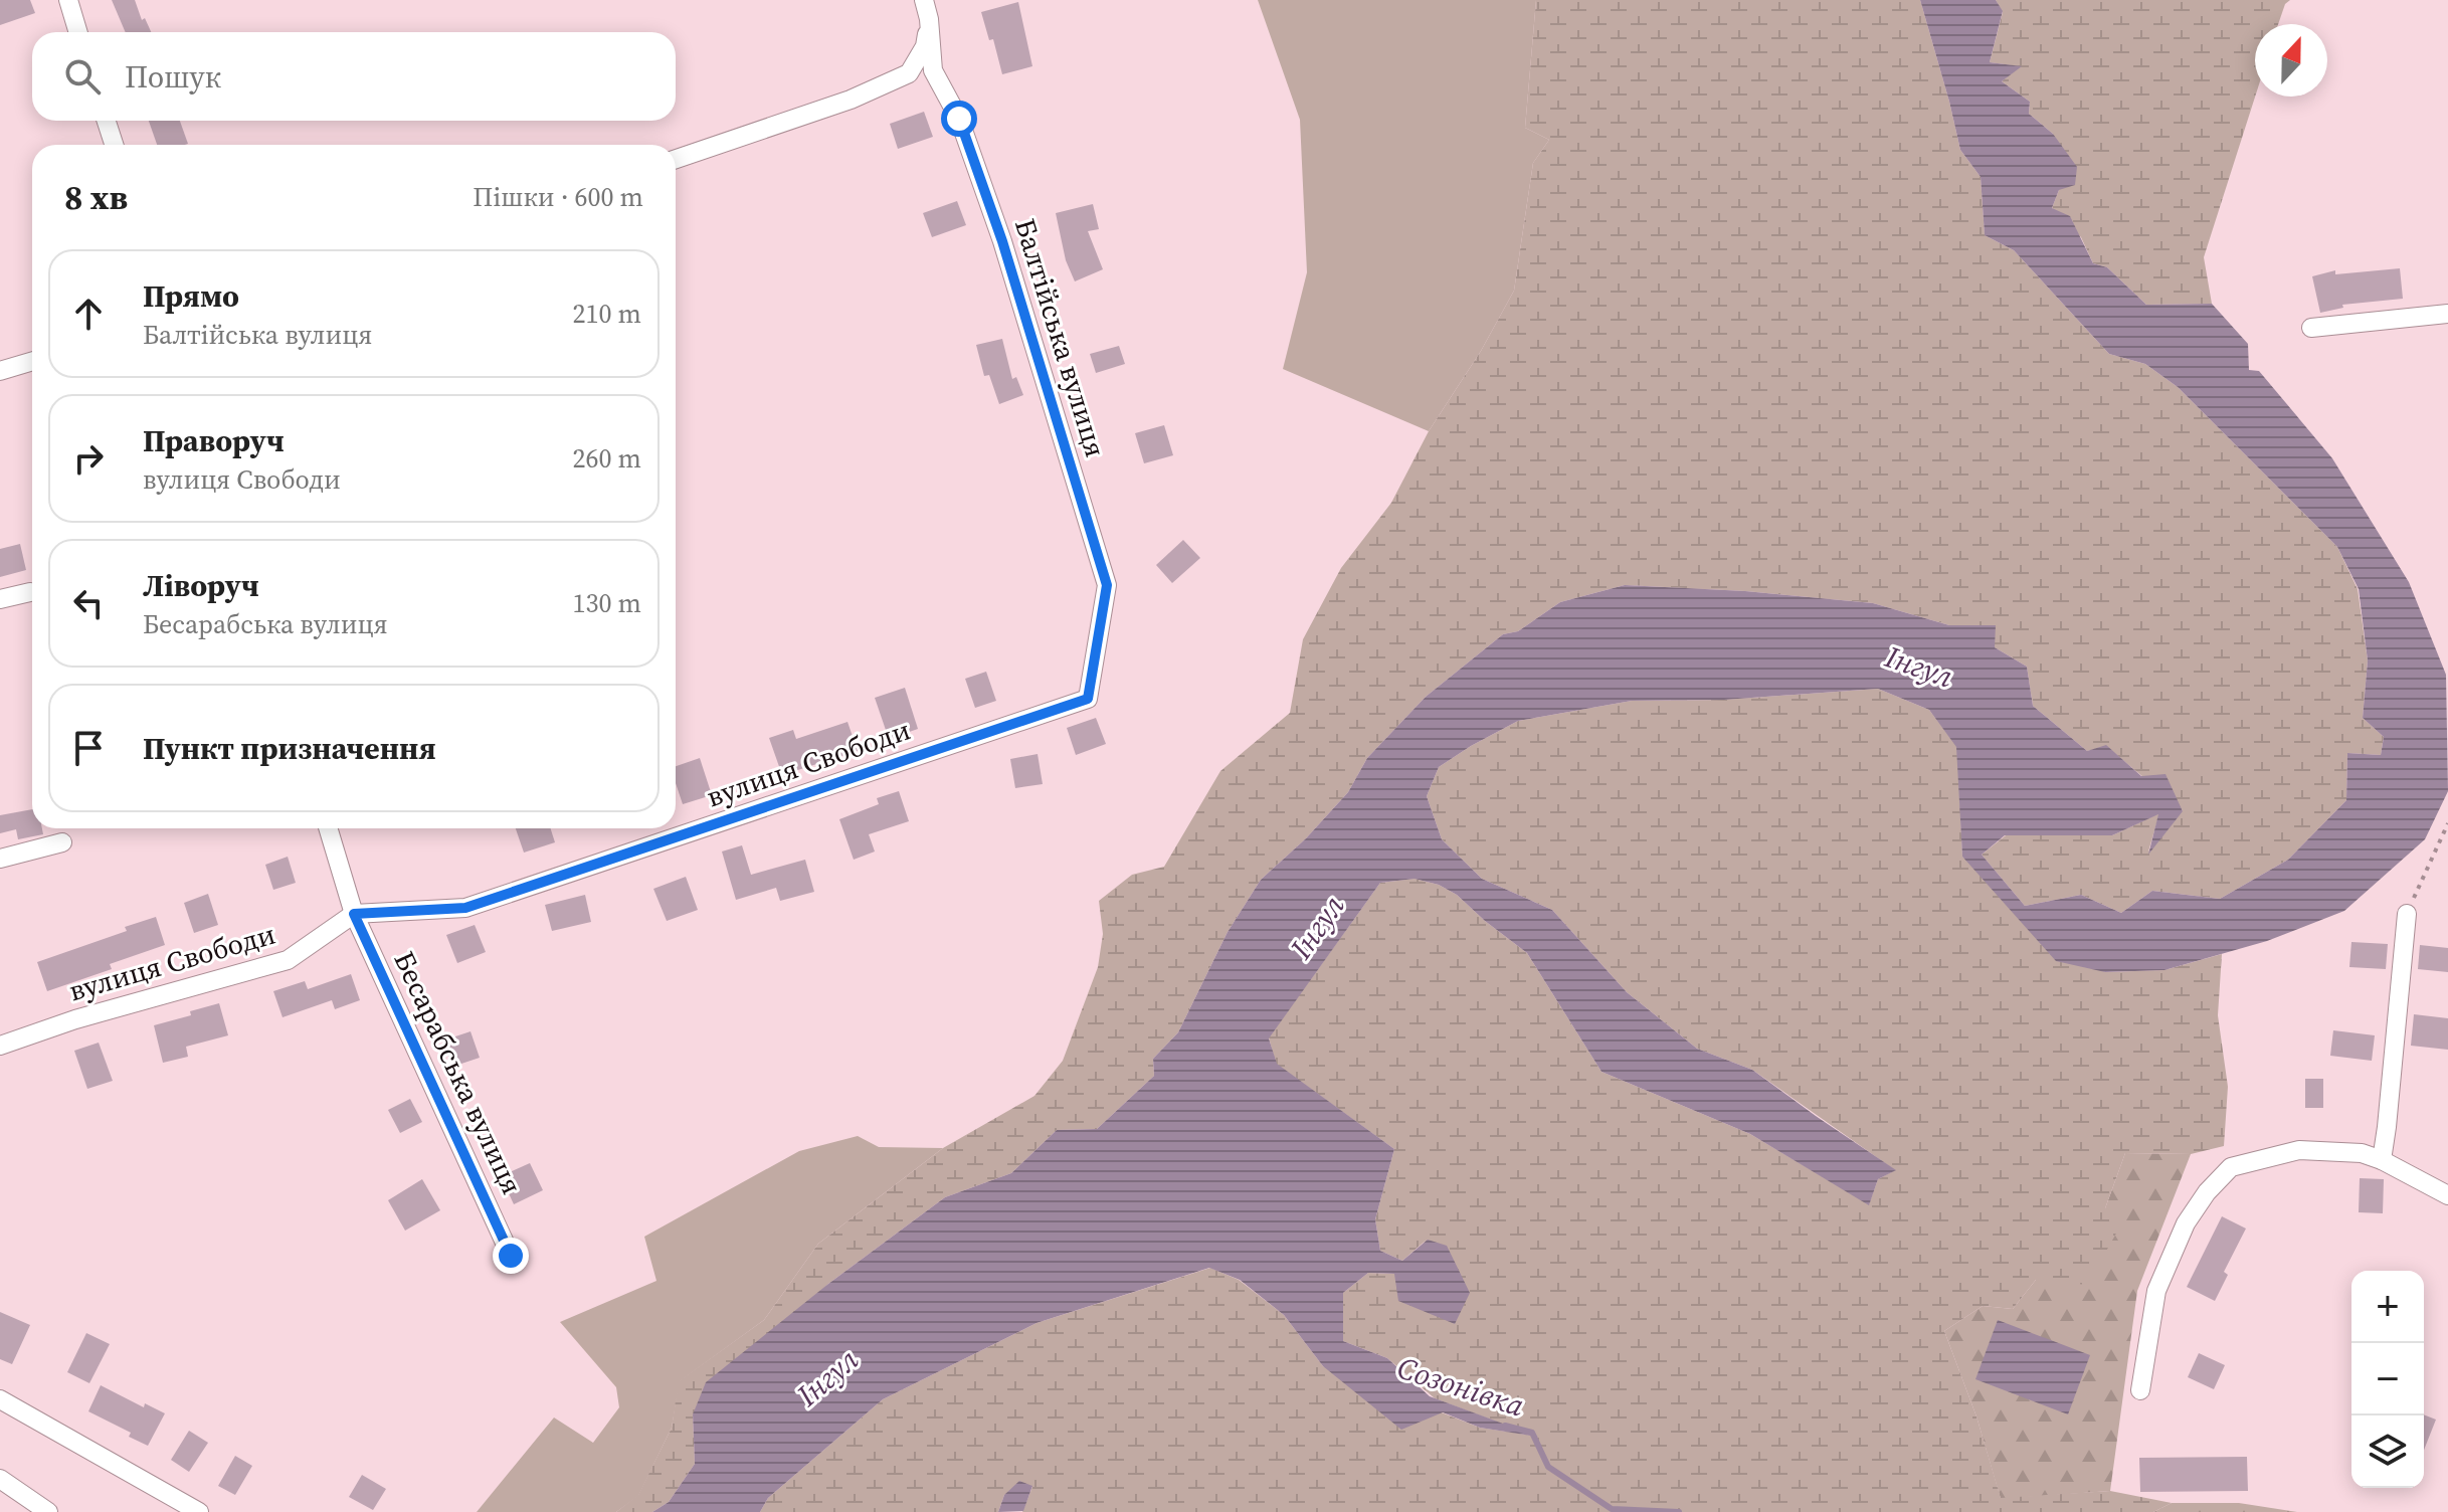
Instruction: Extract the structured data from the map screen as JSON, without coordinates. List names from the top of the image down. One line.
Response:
{"streets":{"street":["Балтійська вулиця","вулиця Свободи","Бесарабська вулиця"]},"crossings":[["Балтійська вулиця","вулиця Свободи"],["вулиця Свободи","Бесарабська вулиця"]],"water":["Інгул","Созонівка"],"north":"top","page":{"search":"Пошук","heading":["8 хв","Пішки · 600 m"],"list":[["Прямо","Балтійська вулиця","210 m"],["Праворуч","вулиця Свободи","260 m"],["Ліворуч","Бесарабська вулиця","130 m"],"Пункт призначення"],"map_buttons":["+","−"]}}
